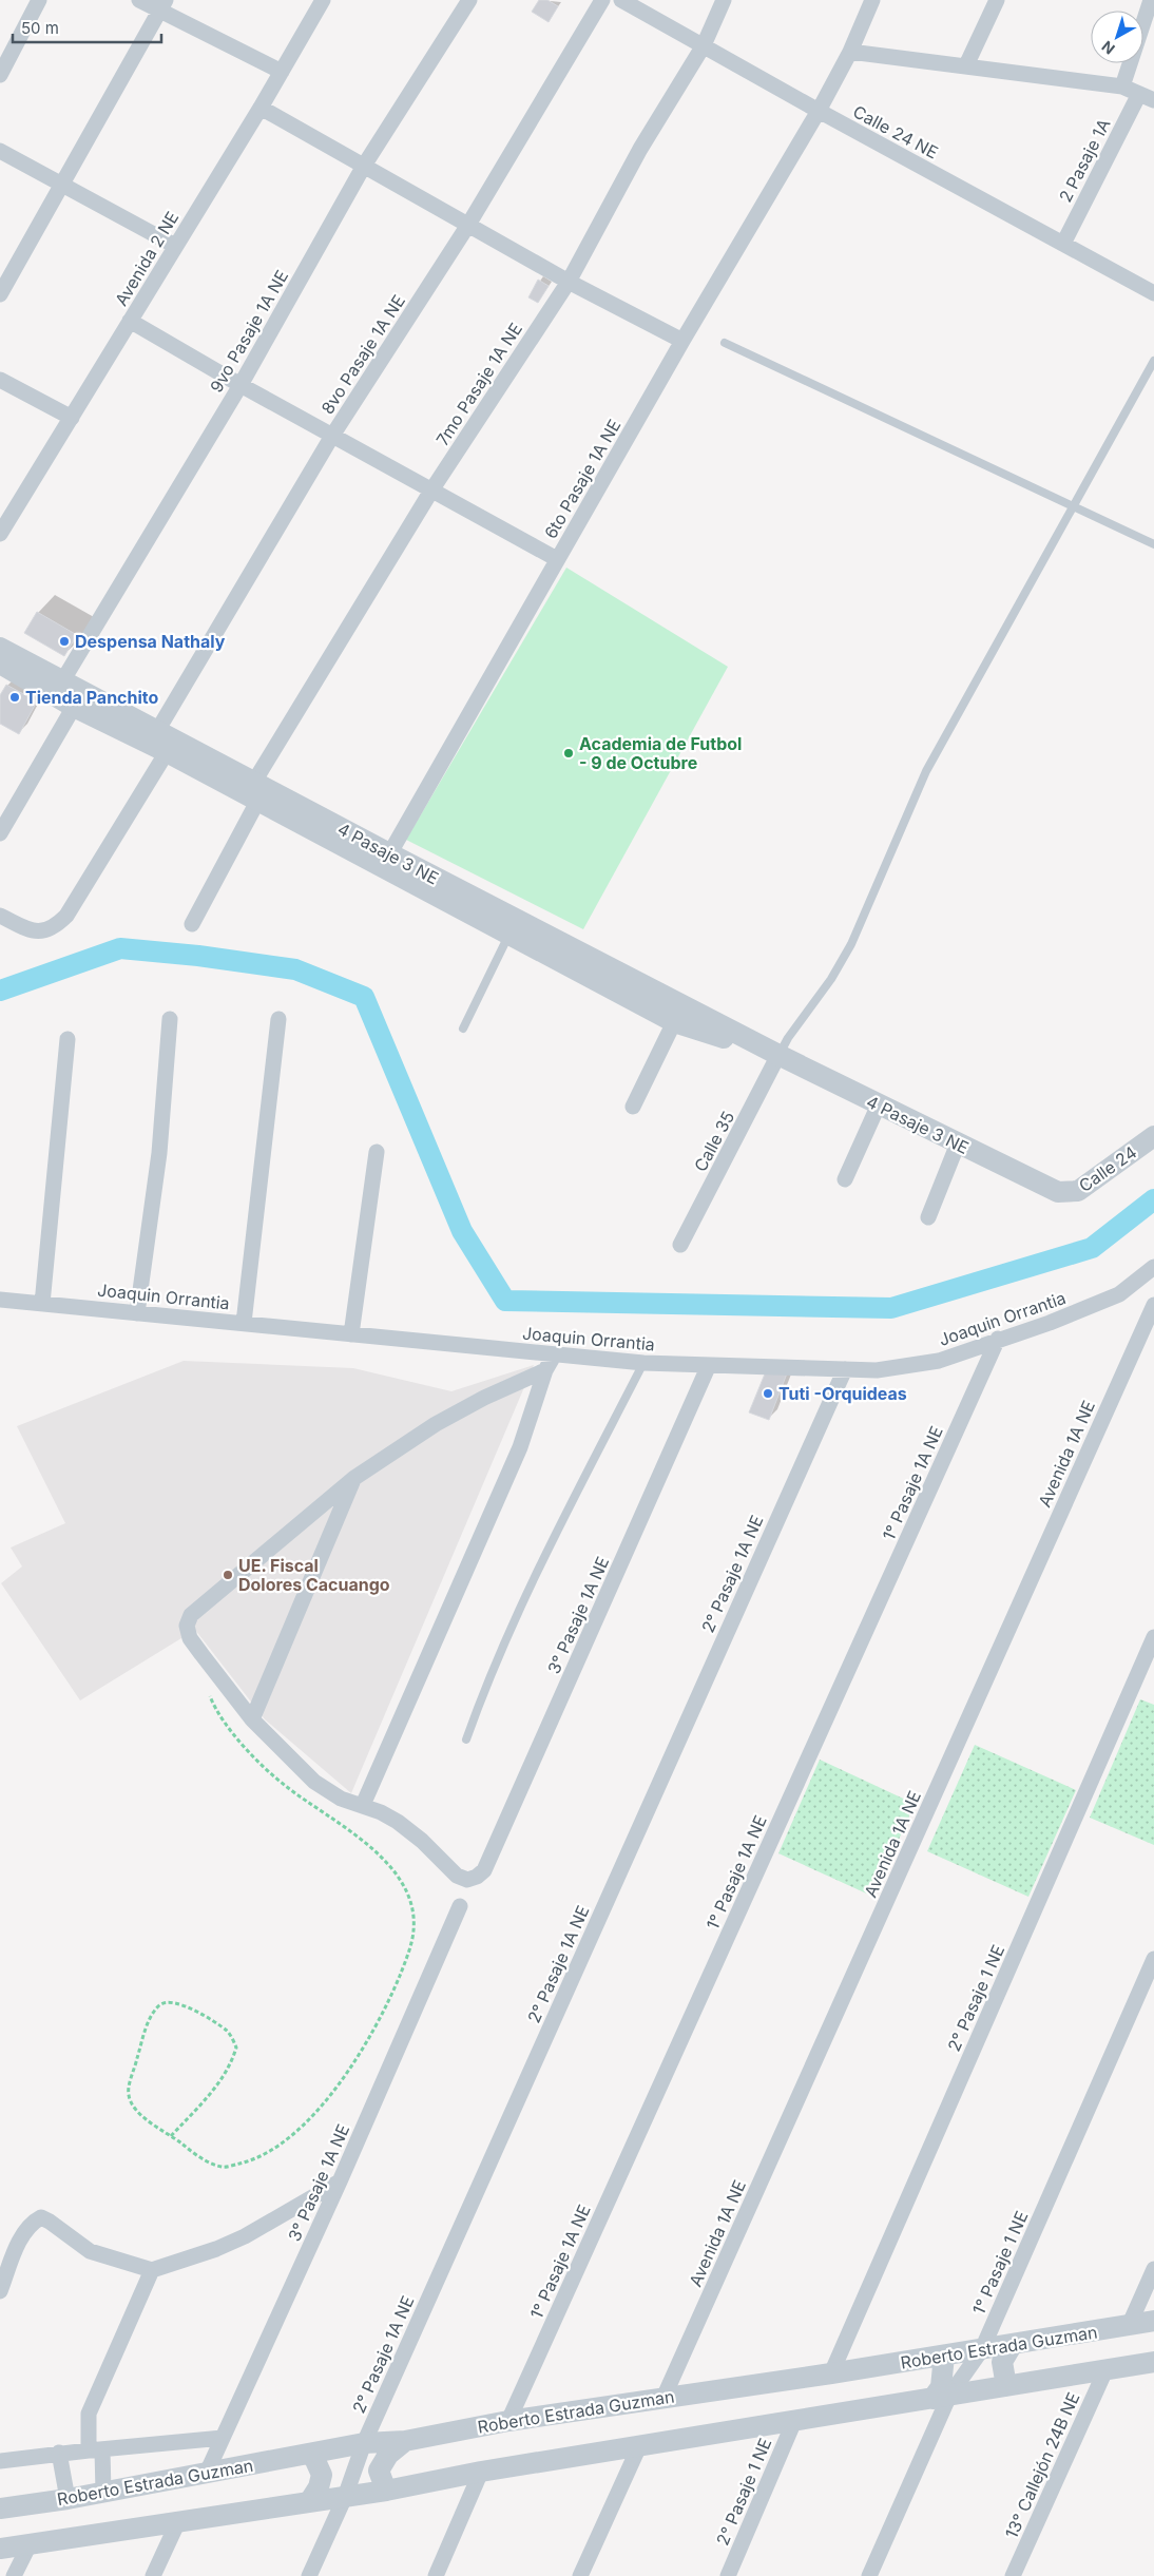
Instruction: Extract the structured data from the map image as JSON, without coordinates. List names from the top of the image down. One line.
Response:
{"streets":{"street":["Calle 24 NE","2 Pasaje 1A","Avenida 2 NE","9vo Pasaje 1A NE","8vo Pasaje 1A NE","7mo Pasaje 1A NE","6to Pasaje 1A NE","4 Pasaje 3 NE","Calle 35","Calle 24","Joaquin Orrantia","Avenida 1A NE","1° Pasaje 1A NE","2° Pasaje 1A NE","3° Pasaje 1A NE","2° Pasaje 1 NE","1° Pasaje 1 NE","Roberto Estrada Guzman","13° Callejón 24B NE"]},"crossings":[["Calle 24 NE","2 Pasaje 1A"],["Calle 24 NE","7mo Pasaje 1A NE"],["Calle 24 NE","6to Pasaje 1A NE"],["9vo Pasaje 1A NE","4 Pasaje 3 NE"],["8vo Pasaje 1A NE","4 Pasaje 3 NE"],["7mo Pasaje 1A NE","4 Pasaje 3 NE"],["6to Pasaje 1A NE","4 Pasaje 3 NE"],["4 Pasaje 3 NE","Calle 35"],["4 Pasaje 3 NE","Calle 24"],["Joaquin Orrantia","1° Pasaje 1A NE"],["Joaquin Orrantia","2° Pasaje 1A NE"],["Joaquin Orrantia","3° Pasaje 1A NE"],["Avenida 1A NE","Roberto Estrada Guzman"],["1° Pasaje 1A NE","Roberto Estrada Guzman"],["2° Pasaje 1A NE","Roberto Estrada Guzman"],["3° Pasaje 1A NE","Roberto Estrada Guzman"],["2° Pasaje 1 NE","Roberto Estrada Guzman"],["1° Pasaje 1 NE","Roberto Estrada Guzman"]],"places":["Despensa Nathaly","Tienda Panchito","Academia de Futbol - 9 de Octubre","Tuti -Orquideas","UE. Fiscal Dolores Cacuango"],"scale_bar":"50 m","north":"bottom left"}
